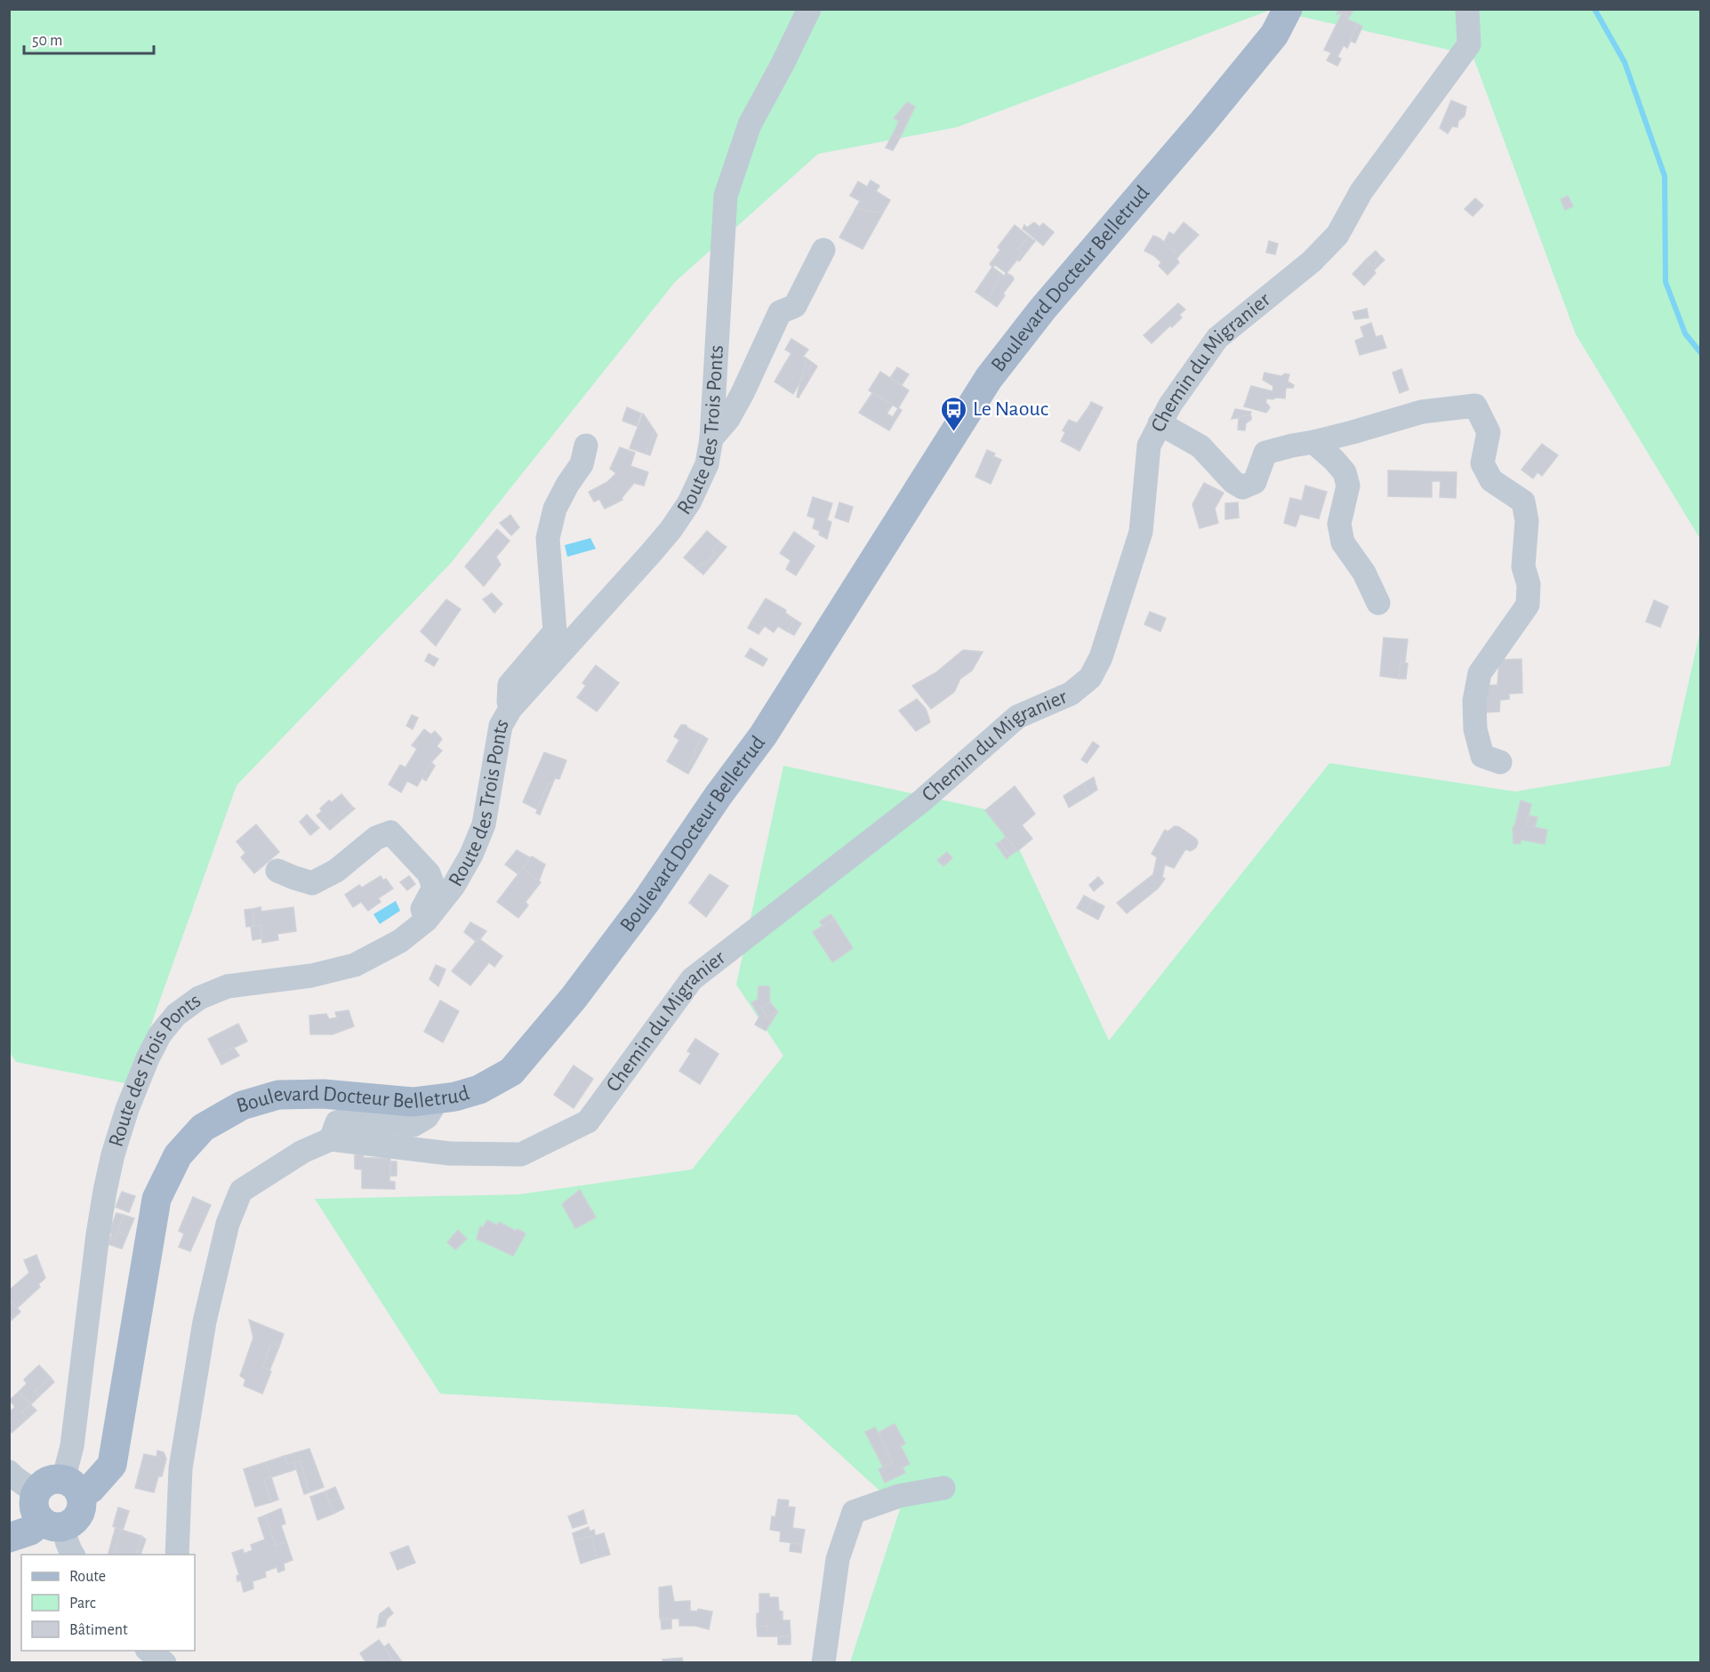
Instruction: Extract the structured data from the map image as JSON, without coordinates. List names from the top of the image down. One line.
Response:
{"streets":{"main road":["Boulevard Docteur Belletrud"],"street":["Chemin du Migranier","Route des Trois Ponts"]},"crossings":[["Boulevard Docteur Belletrud","Route des Trois Ponts"]],"places":{"bus stop":["Le Naouc"]},"legend":["Route","Parc","Bâtiment"],"scale_bar":"50 m"}
